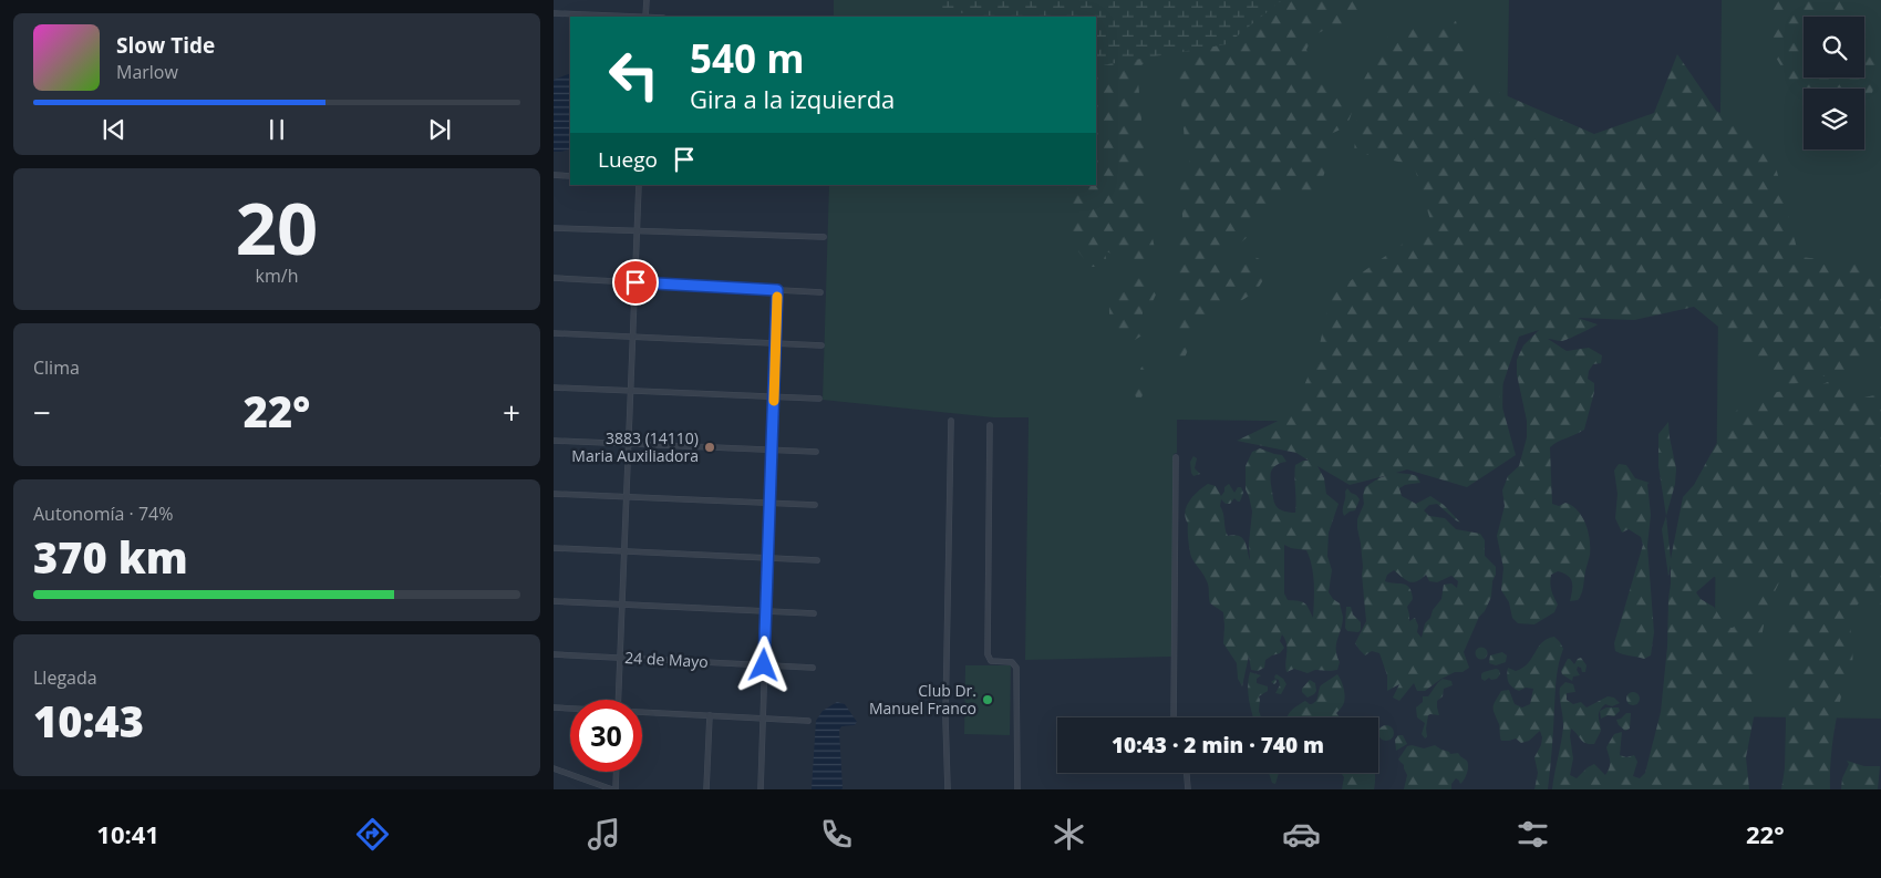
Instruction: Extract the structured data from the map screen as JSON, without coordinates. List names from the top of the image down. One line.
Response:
{"streets":{"street":["24 de Mayo"]},"places":["3883 (14110) Maria Auxiliadora","Club Dr. Manuel Franco"],"page":{"turn":["540 m","Gira a la izquierda"],"song":["Slow Tide","Marlow"],"then":"Luego","tile":[["20","km/h"],"Clima",["Autonomía · 74%","370 km"],["Llegada","10:43"]],"heat":["−","22°","+"],"limit":"30","trip":"10:43 · 2 min · 740 m","tabs":["10:41","22°"]}}
